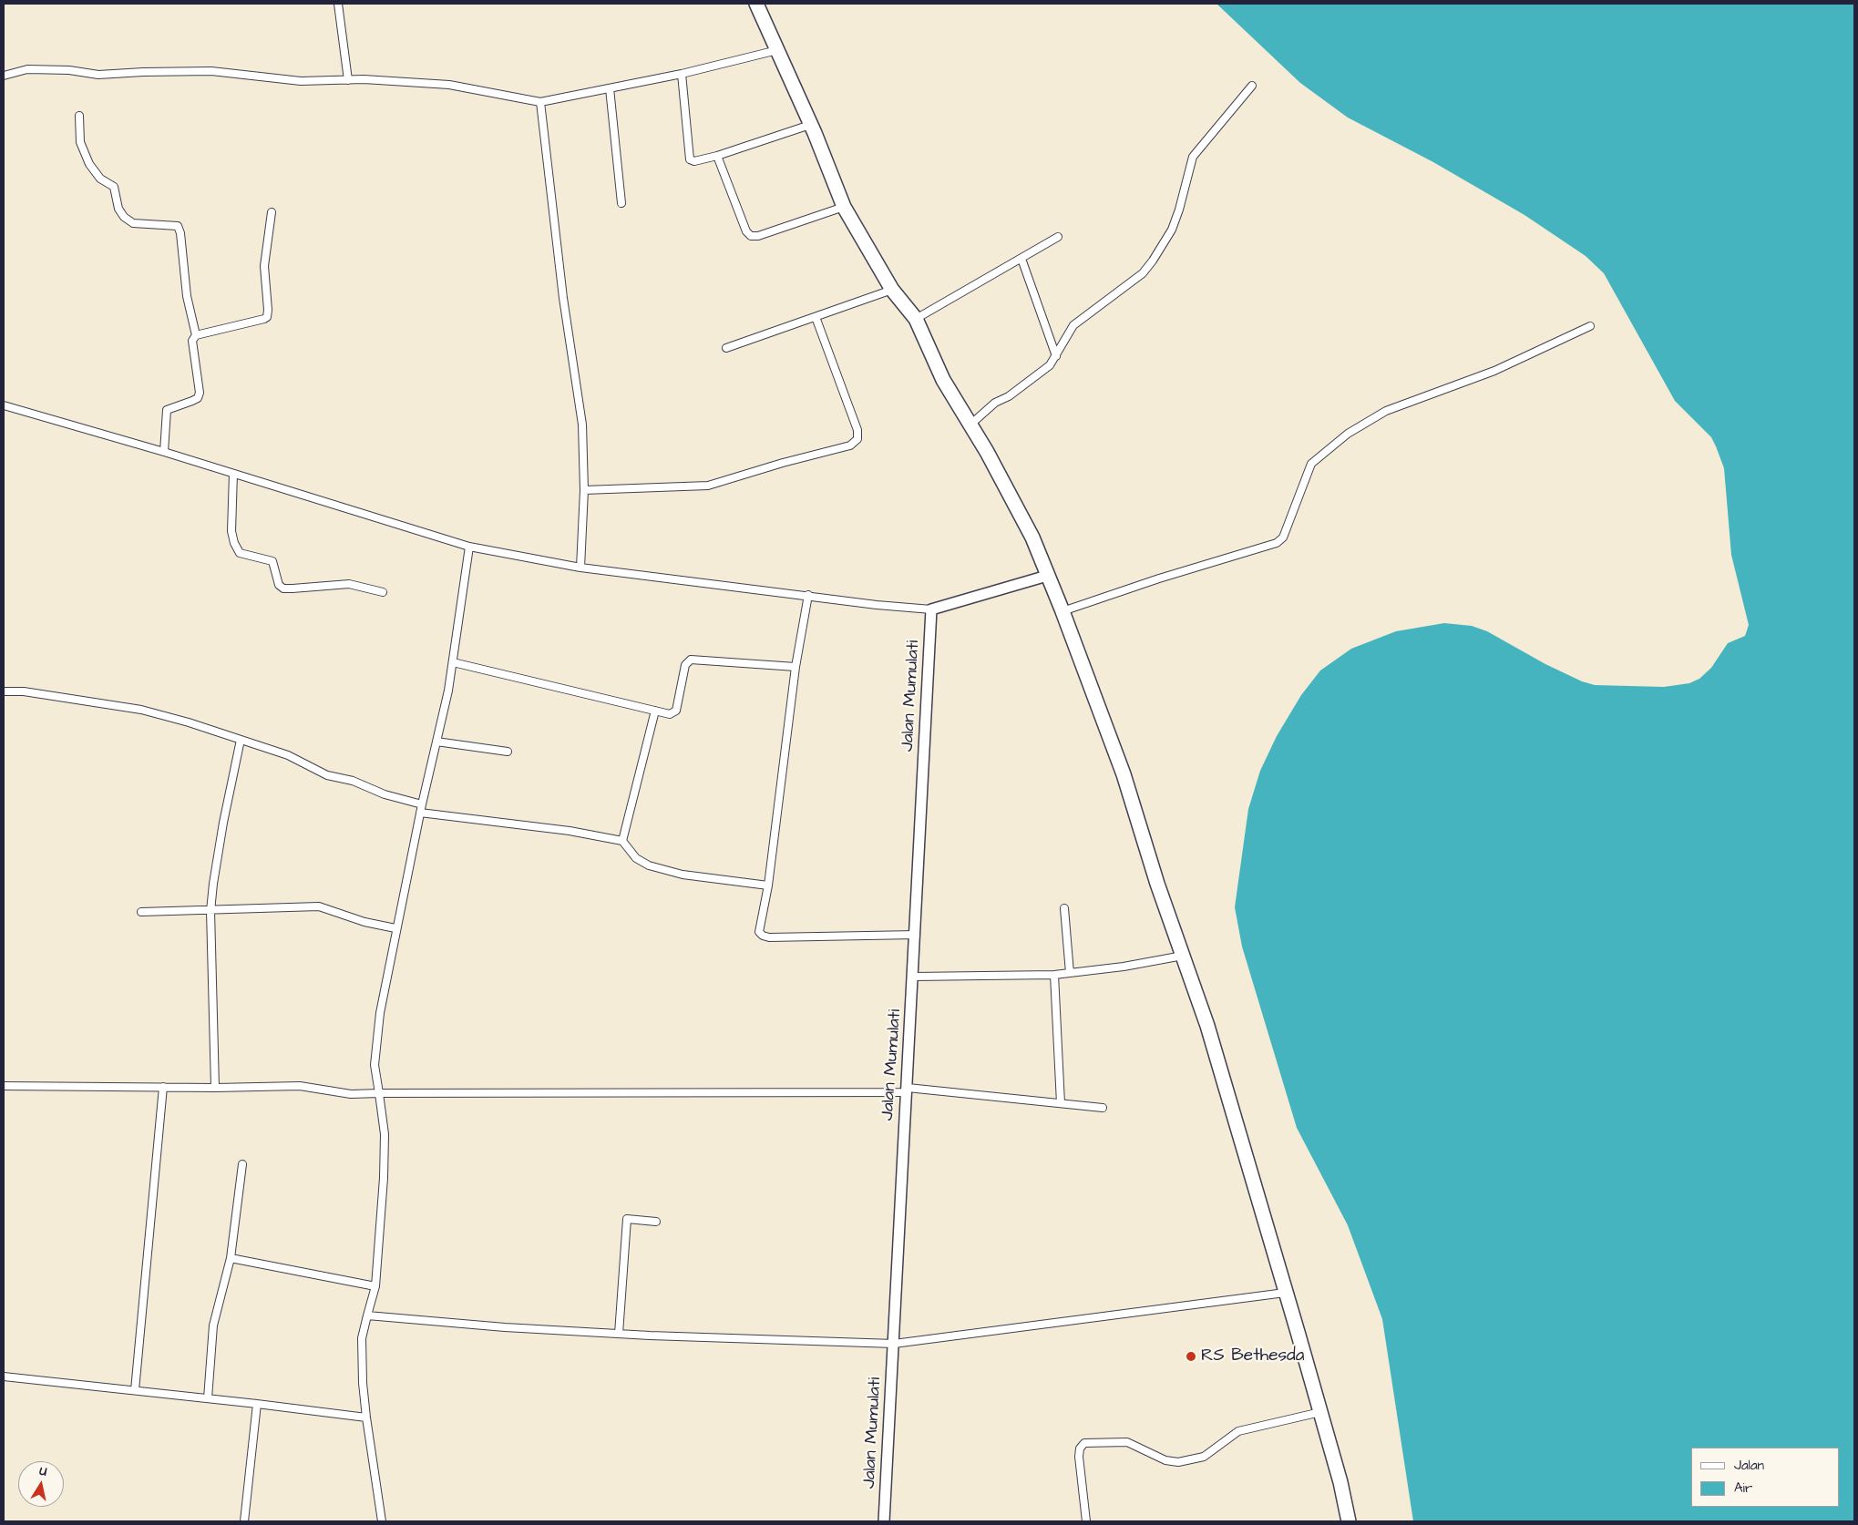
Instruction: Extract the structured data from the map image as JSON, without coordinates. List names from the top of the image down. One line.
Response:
{"streets":{"street":["Jalan Mumulati"]},"places":["RS Bethesda"],"legend":["Jalan","Air"],"north":"top"}
